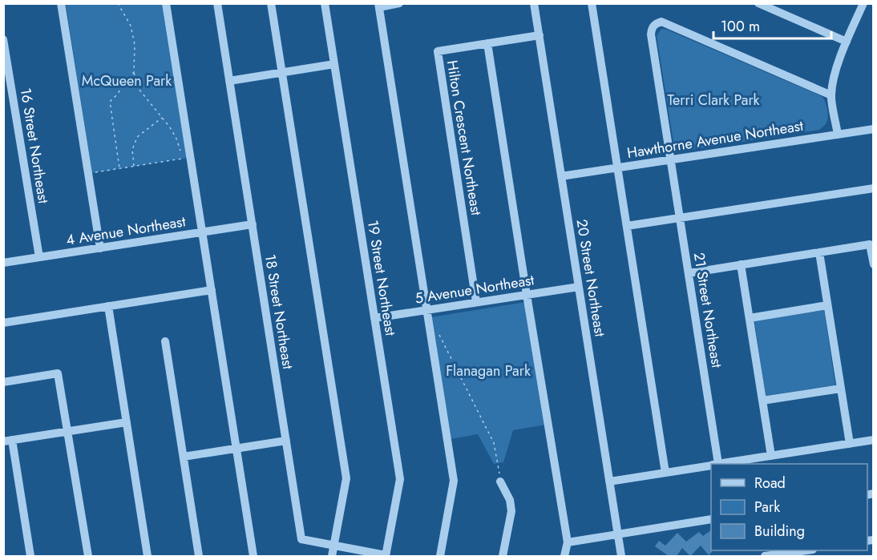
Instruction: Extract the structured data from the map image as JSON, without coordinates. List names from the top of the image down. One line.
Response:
{"streets":{"street":["Hilton Crescent Northeast","Hawthorne Avenue Northeast","16 Street Northeast","4 Avenue Northeast","19 Street Northeast","20 Street Northeast","5 Avenue Northeast","21 Street Northeast","18 Street Northeast"]},"crossings":[["Hilton Crescent Northeast","20 Street Northeast"],["Hilton Crescent Northeast","5 Avenue Northeast"],["Hawthorne Avenue Northeast","20 Street Northeast"],["Hawthorne Avenue Northeast","21 Street Northeast"],["16 Street Northeast","4 Avenue Northeast"],["4 Avenue Northeast","18 Street Northeast"],["19 Street Northeast","5 Avenue Northeast"],["19 Street Northeast","18 Street Northeast"],["20 Street Northeast","5 Avenue Northeast"]],"parks":["McQueen Park","Terri Clark Park","Flanagan Park"],"legend":["Road","Park","Building"],"scale_bar":"100 m"}
